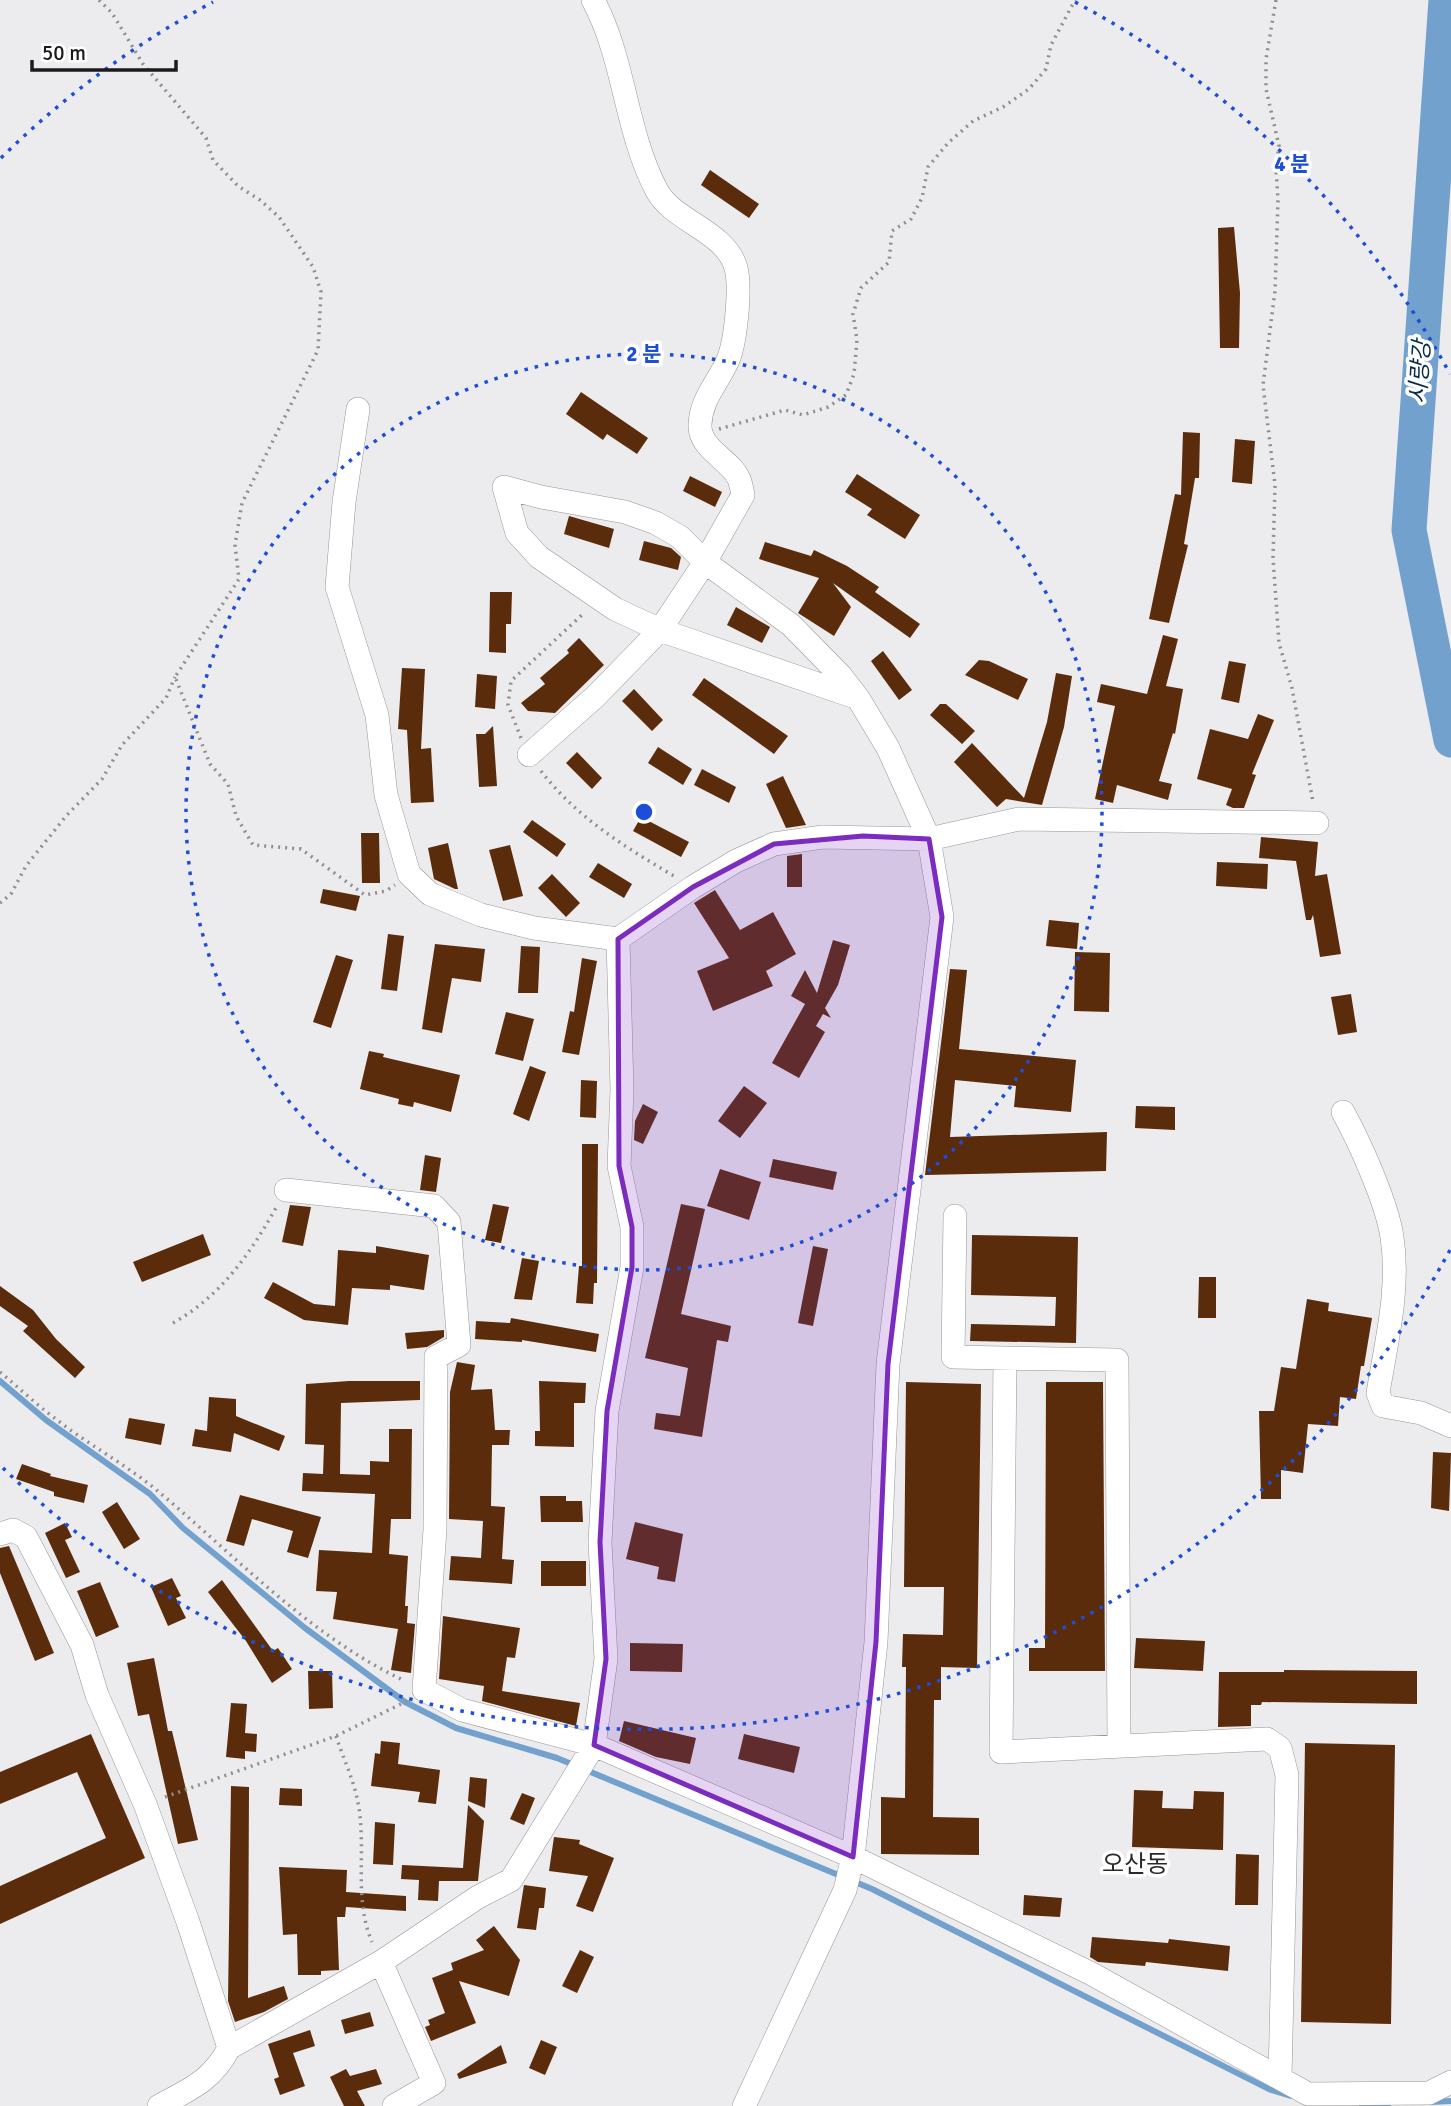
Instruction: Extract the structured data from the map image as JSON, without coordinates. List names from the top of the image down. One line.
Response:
{"districts":["오산동"],"water":["시량강"],"scale_bar":"50 m","rings":["4 분","2 분"]}
